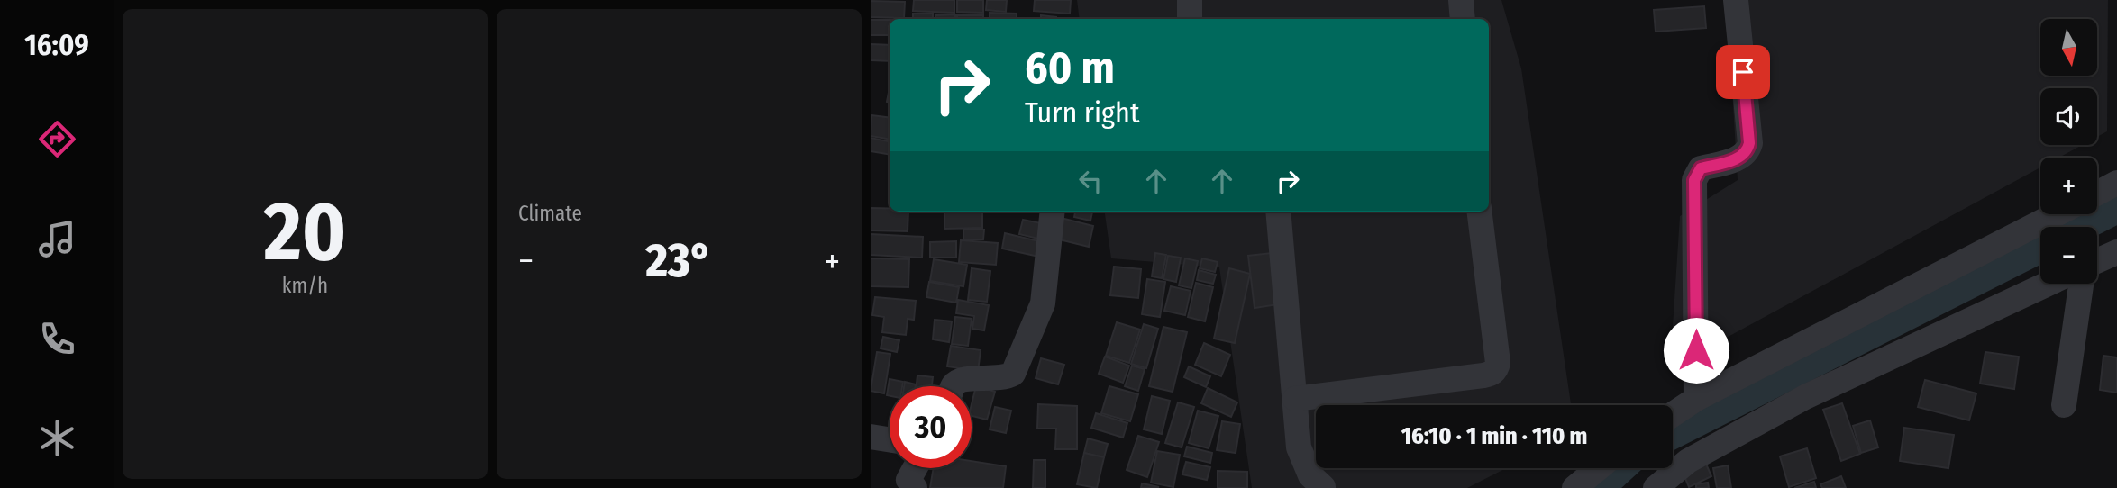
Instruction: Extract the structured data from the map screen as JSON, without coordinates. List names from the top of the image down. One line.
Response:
{"north":"bottom","page":{"tabs":"16:09","tile":[["20","km/h"],"Climate"],"map_buttons":["+","−"],"turn":["60 m","Turn right"],"heat":["−","23°","+"],"limit":"30","trip":"16:10 · 1 min · 110 m"}}
